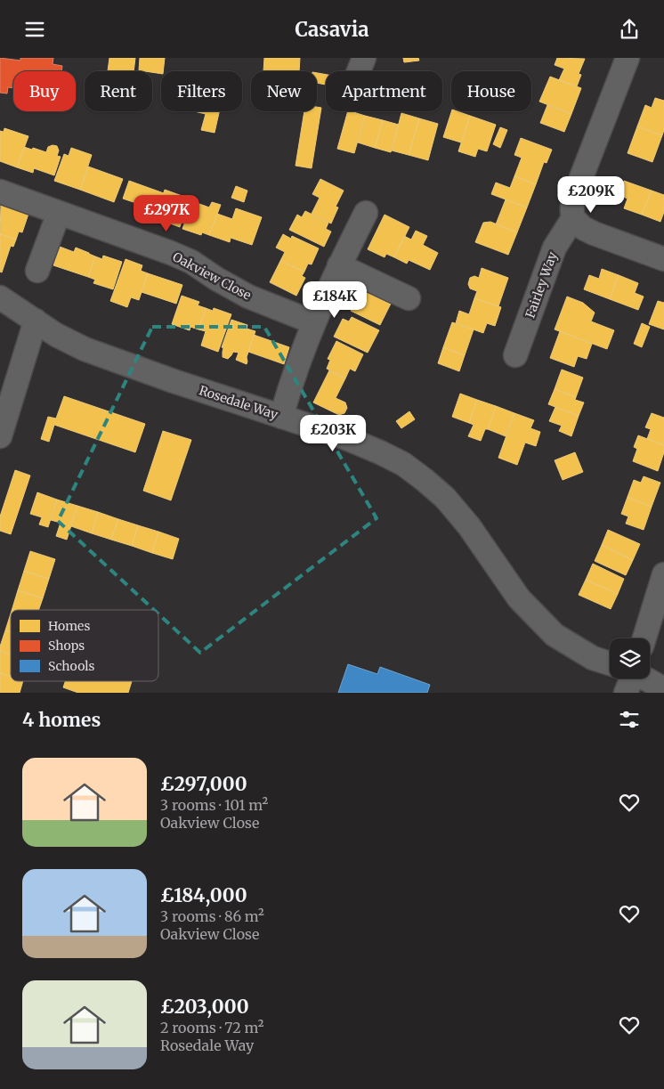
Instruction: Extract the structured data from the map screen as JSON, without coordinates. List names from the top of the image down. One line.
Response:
{"streets":{"street":["Oakview Close","Fairley Way","Rosedale Way"]},"legend":["Homes","Shops","Schools"],"page":{"header":"Casavia","chip":["Buy","Rent","Filters","New","Apartment","House"],"price":["£209K","£297K","£184K","£203K"],"heading":"4 homes","list":[{"name":"£297,000","note":"3 rooms · 101 m² · Oakview Close"},{"name":"£184,000","note":"3 rooms · 86 m² · Oakview Close"},{"name":"£203,000","note":"2 rooms · 72 m² · Rosedale Way"}]}}
